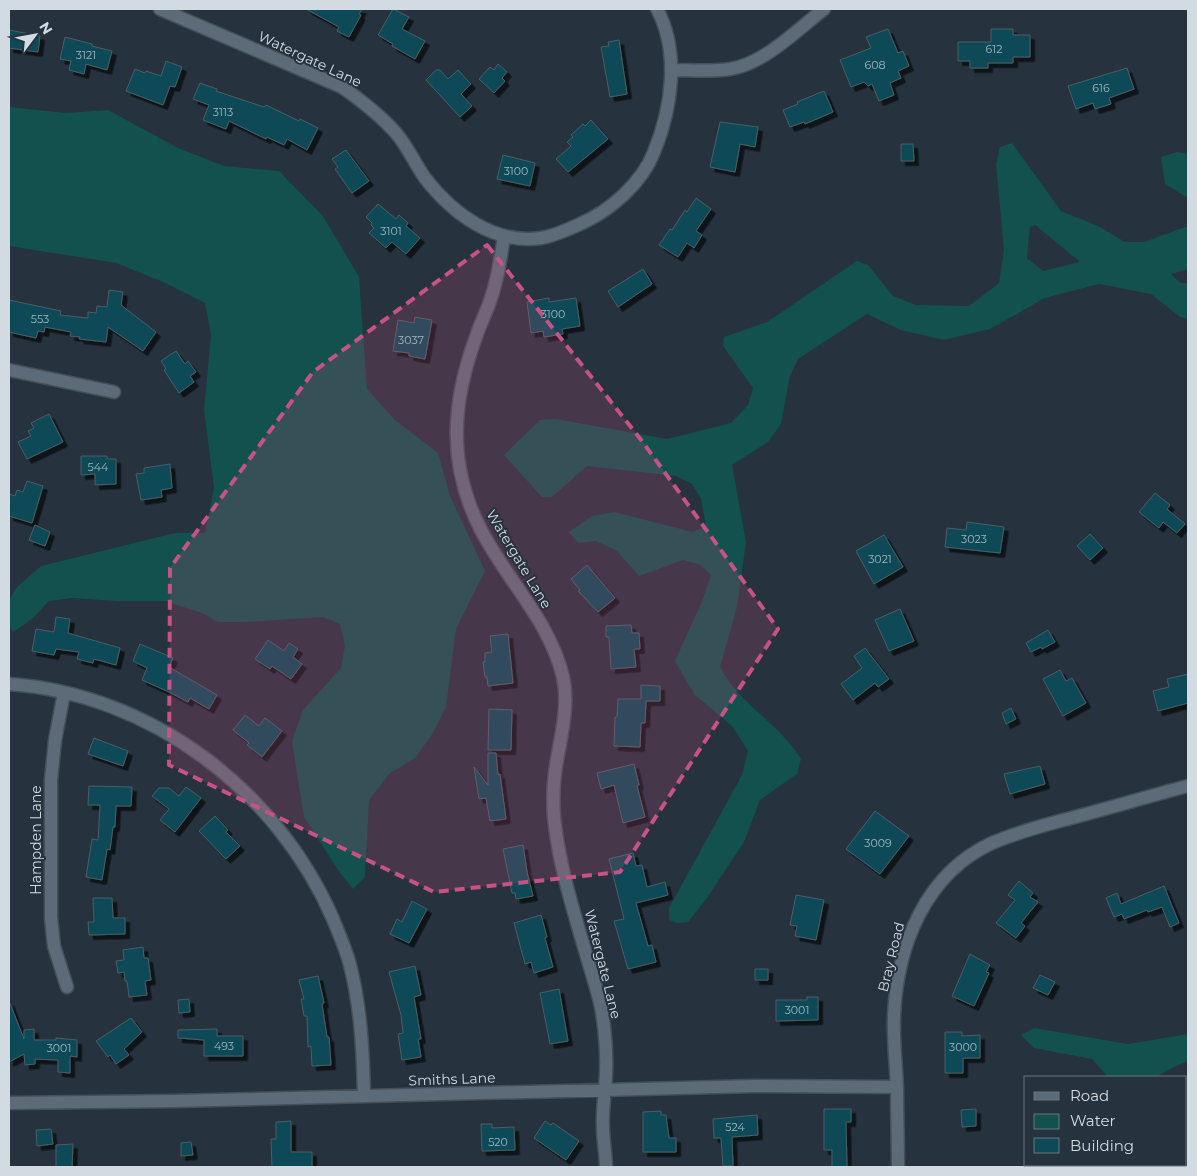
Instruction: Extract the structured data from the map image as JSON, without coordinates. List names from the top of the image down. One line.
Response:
{"streets":{"street":["Watergate Lane","Hampden Lane","Bray Road","Smiths Lane"]},"crossings":[["Watergate Lane","Smiths Lane"],["Bray Road","Smiths Lane"]],"house_numbers":["612","3121","608","616","3113","3100","3101","3100","553","3037","544","3023","3021","3009","3001","493","3000","3001","524","520"],"legend":["Road","Water","Building"],"north":"top right"}
